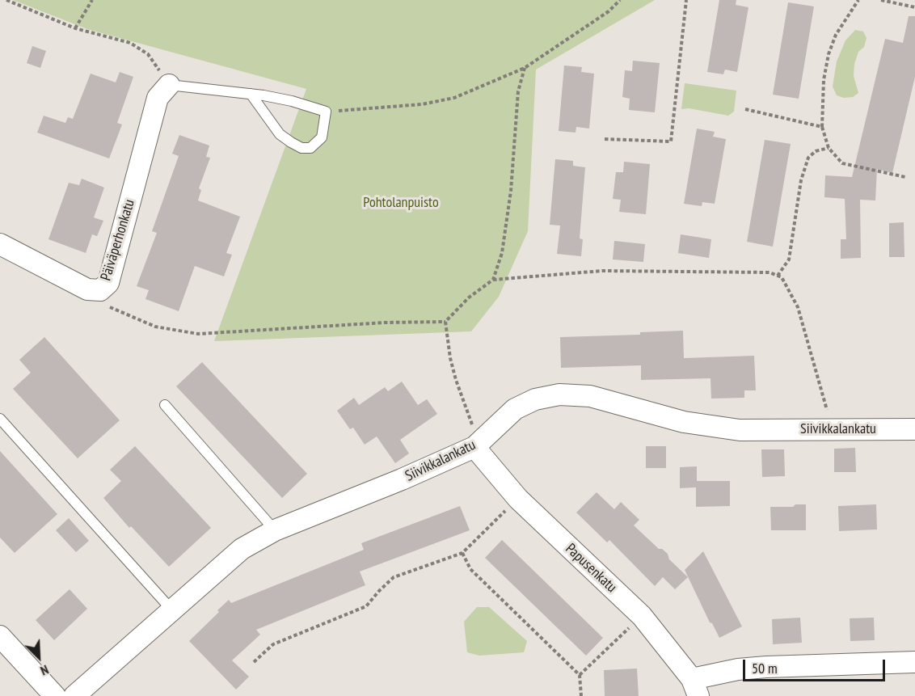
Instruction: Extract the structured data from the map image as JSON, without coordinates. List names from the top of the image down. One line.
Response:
{"streets":{"street":["Päiväperhonkatu","Siivikkalankatu","Papusenkatu"]},"crossings":[["Siivikkalankatu","Papusenkatu"]],"parks":["Pohtolanpuisto"],"scale_bar":"50 m","north":"bottom right"}
